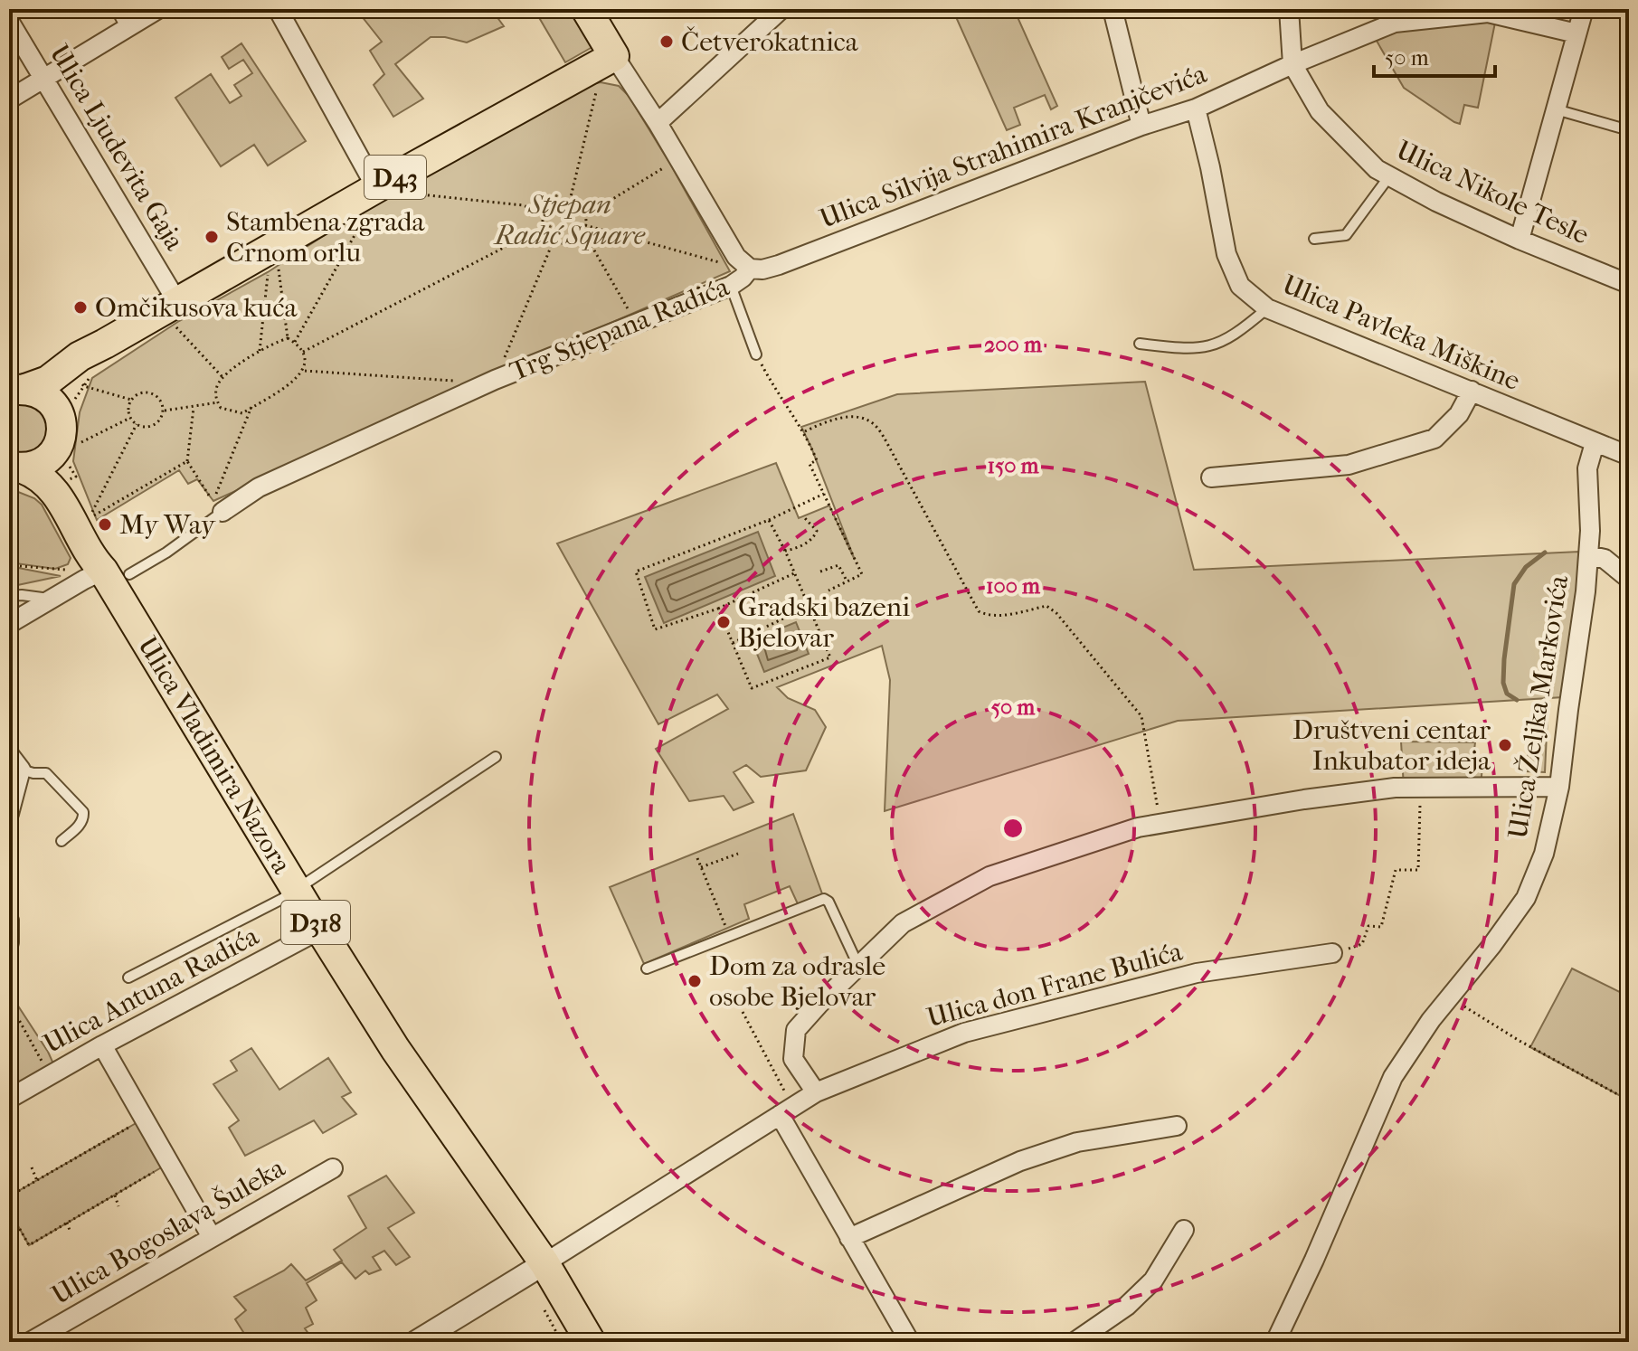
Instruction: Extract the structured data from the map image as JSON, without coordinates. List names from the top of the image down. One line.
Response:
{"streets":{"main road":["D43","Ulica Vladimira Nazora","D318"],"street":["Ulica Silvija Strahimira Kranjčevića","Ulica Ljudevita Gaja","Ulica Nikole Tesle","Trg Stjepana Radića","Ulica Pavleka Miškine","Ulica Željka Markovića","Ulica don Frane Bulića","Ulica Antuna Radića","Ulica Bogoslava Šuleka"]},"crossings":[["Ulica Silvija Strahimira Kranjčevića","Ulica Nikole Tesle"],["Ulica Silvija Strahimira Kranjčevića","Trg Stjepana Radića"],["Ulica Silvija Strahimira Kranjčevića","Ulica Pavleka Miškine"],["Ulica Ljudevita Gaja","D43"],["D43","Trg Stjepana Radića"],["D43","D318"],["Trg Stjepana Radića","Ulica Vladimira Nazora"],["Trg Stjepana Radića","D318"],["Ulica Pavleka Miškine","Ulica Željka Markovića"],["Ulica Vladimira Nazora","D318"],["Ulica Vladimira Nazora","Ulica don Frane Bulića"],["Ulica Vladimira Nazora","Ulica Antuna Radića"],["D318","Ulica don Frane Bulića"]],"parks":["Stjepan Radić Square"],"places":["Četverokatnica","Stambena zgrada Crnom orlu","Omčikusova kuća","My Way","Gradski bazeni Bjelovar","Društveni centar Inkubator ideja","Dom za odrasle osobe Bjelovar"],"scale_bar":"50 m","rings":["200 m","150 m","100 m","50 m"]}
